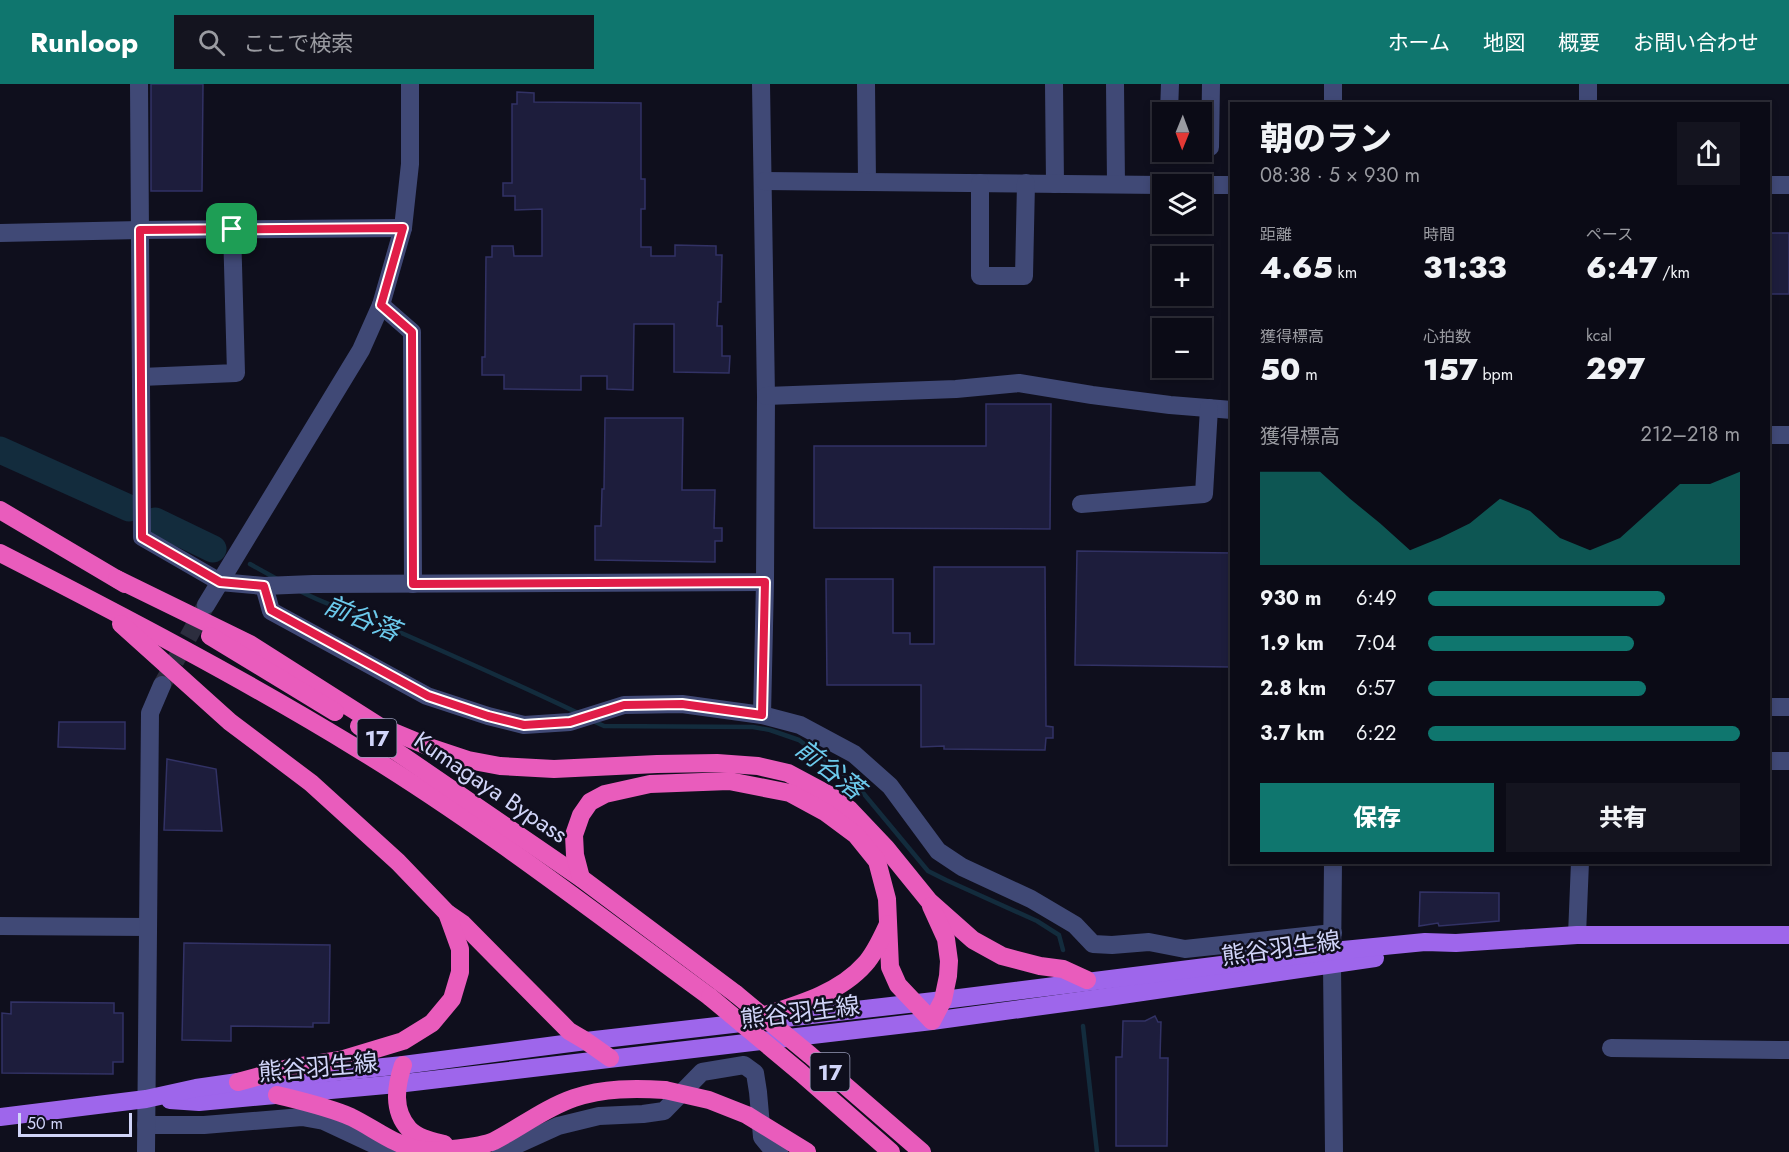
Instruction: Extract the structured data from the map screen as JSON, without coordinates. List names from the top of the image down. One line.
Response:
{"streets":{"highway":["17","Kumagaya Bypass"],"main road":["熊谷羽生線"]},"water":["前谷落"],"scale_bar":"50 m","north":"bottom","page":{"header":"Runloop","search":"ここで検索","nav":["ホーム","地図","概要","お問い合わせ"],"map_buttons":["+","−"],"heading":["朝のラン","08:38 · 5 × 930 m"],"stats":[["距離","4.65 km"],["時間","31:33"],["ペース","6:47 /km"],["獲得標高","50 m"],["心拍数","157 bpm"],["kcal","297"]],"chart":["獲得標高","212–218 m"],"list":[{"name":"930 m","note":"6:49"},{"name":"1.9 km","note":"7:04"},{"name":"2.8 km","note":"6:57"},{"name":"3.7 km","note":"6:22"}],"buttons":["保存","共有"],"scale":"50 m"}}
